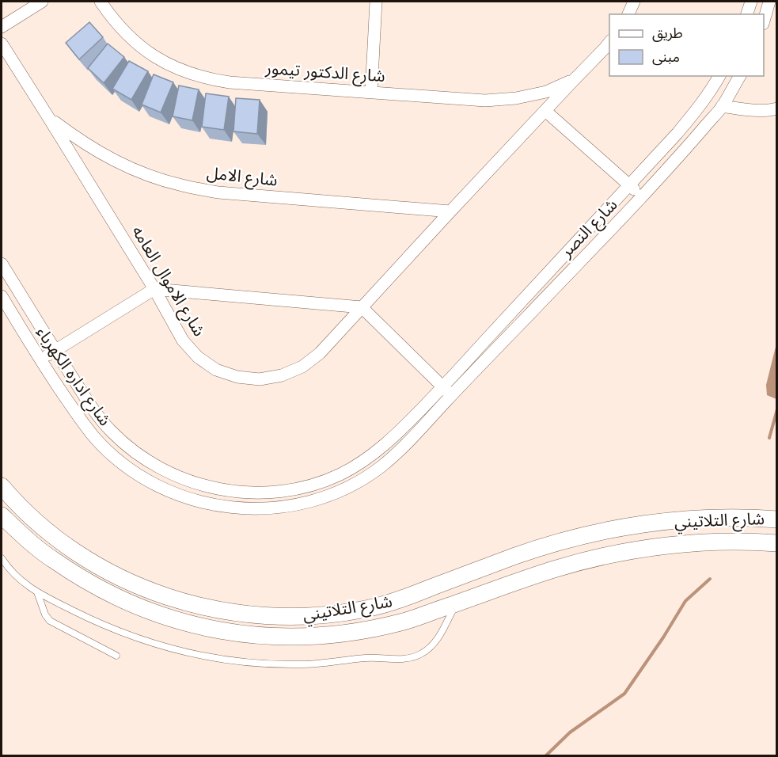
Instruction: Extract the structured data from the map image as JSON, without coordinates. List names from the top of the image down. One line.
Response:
{"streets":{"main road":["شارع التلاتيني"],"street":["شارع الدكتور تيمور","شارع الامل","شارع النصر","شارع الاموال العامه","شارع اداره الكهرباء"]},"crossings":[["شارع الدكتور تيمور","شارع الاموال العامه"],["شارع الامل","شارع الاموال العامه"],["شارع النصر","شارع اداره الكهرباء"]],"legend":["طريق","مبنى"]}
